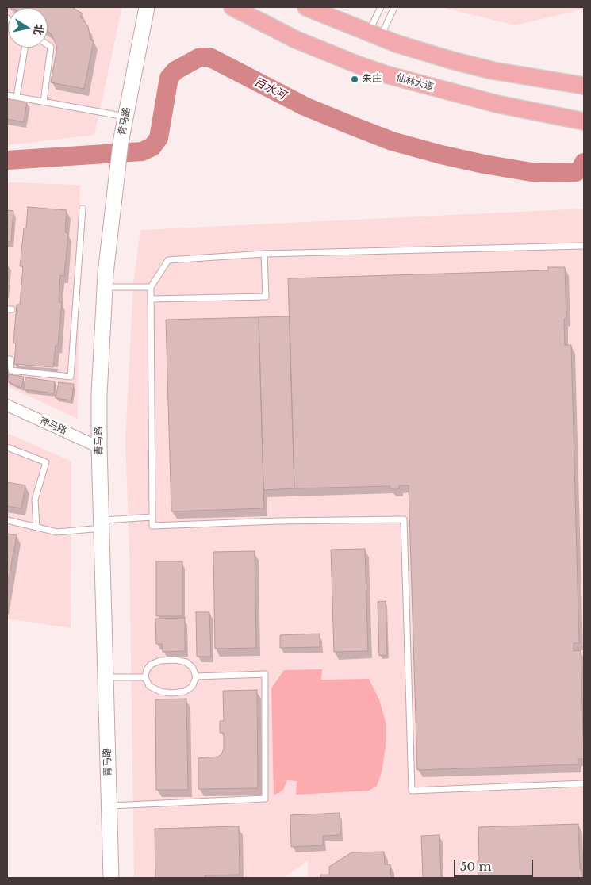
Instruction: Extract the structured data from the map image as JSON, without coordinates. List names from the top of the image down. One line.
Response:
{"streets":{"main road":["仙林大道"],"street":["青马路","神马路"]},"crossings":[["青马路","神马路"]],"water":["百水河"],"places":["朱庄"],"scale_bar":"50 m","north":"right"}
